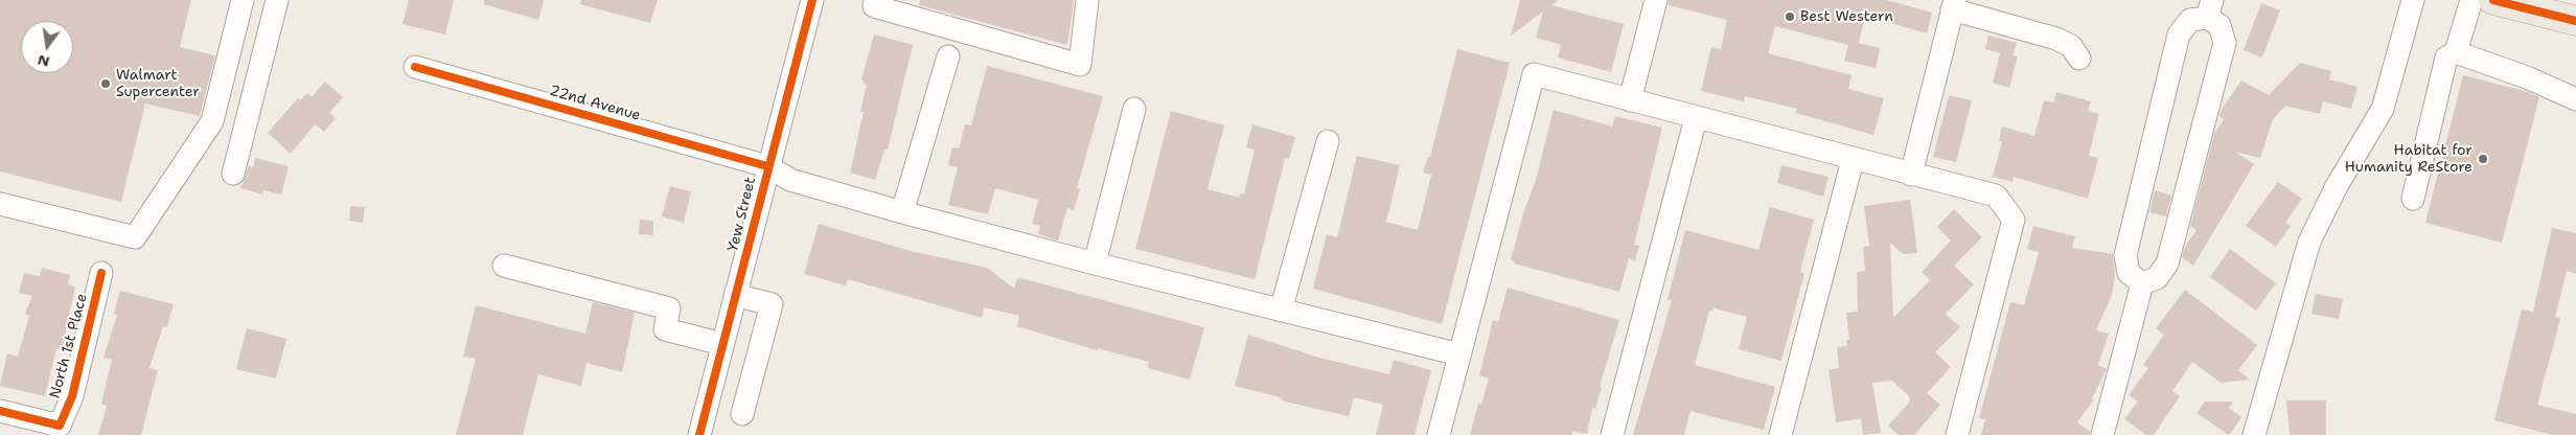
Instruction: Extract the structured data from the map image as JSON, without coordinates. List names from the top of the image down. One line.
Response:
{"streets":{"street":["22nd Avenue","Yew Street","North 1st Place"]},"crossings":[["22nd Avenue","Yew Street"]],"places":["Best Western","Walmart Supercenter","Habitat for Humanity ReStore"],"north":"bottom"}
